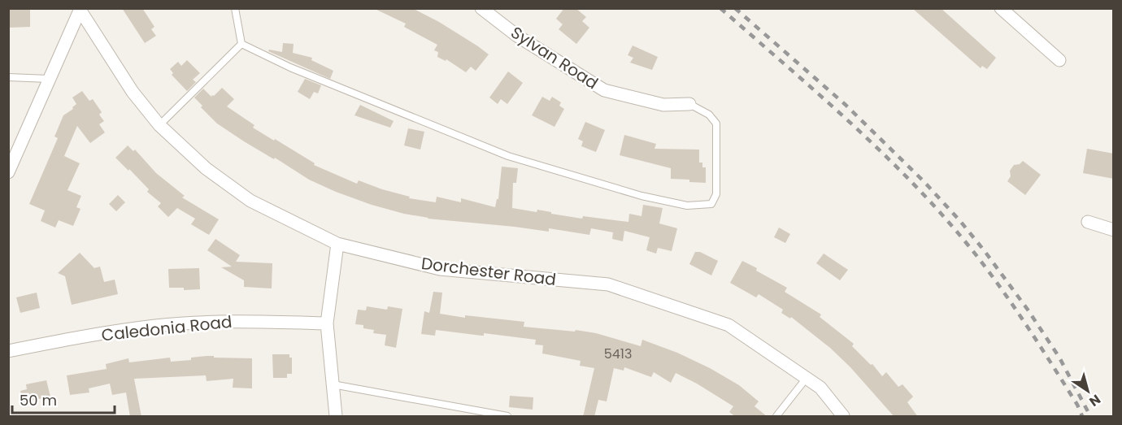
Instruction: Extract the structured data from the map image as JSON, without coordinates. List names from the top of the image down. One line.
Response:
{"streets":{"street":["Sylvan Road","Dorchester Road","Caledonia Road"]},"house_numbers":["5413"],"scale_bar":"50 m","north":"bottom right"}
